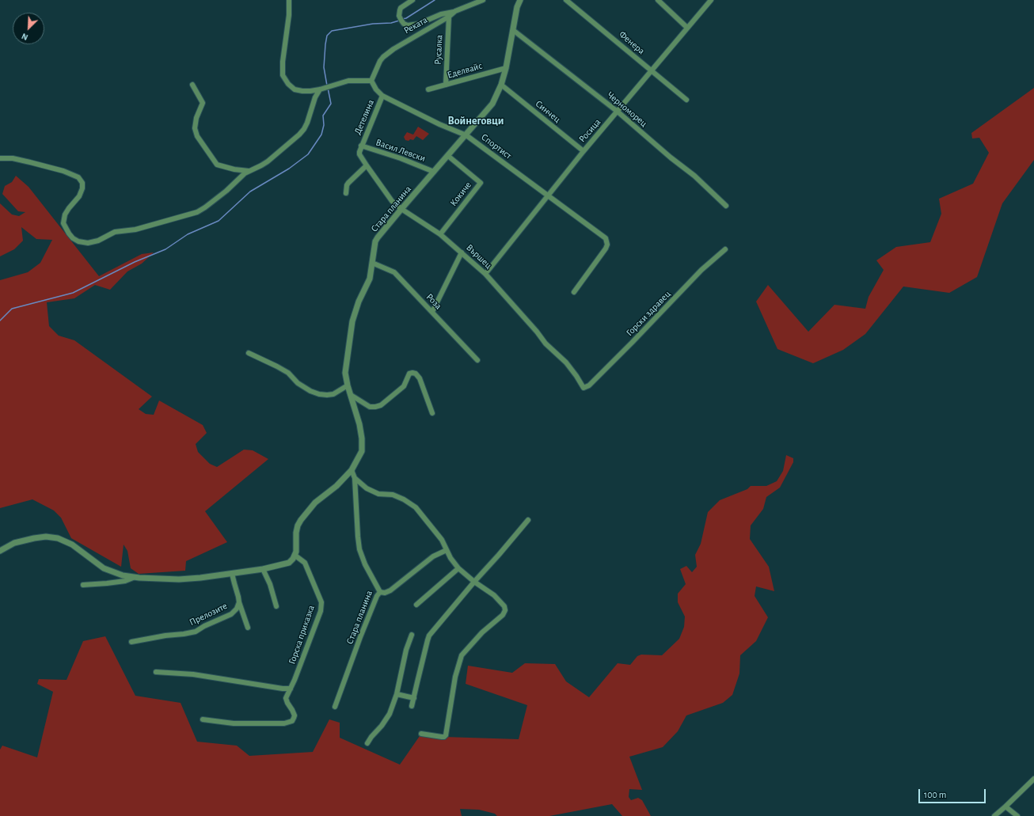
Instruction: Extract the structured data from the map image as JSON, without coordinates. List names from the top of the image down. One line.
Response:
{"streets":{"street":["Реката","Фенера","Русалка","Еделвайс","Черноморец","Синчец","Детелина","Росица","Спортист","Васил Левски","Кокиче","Стара планина","Вършец","Роза","Горски здравец","Прелозите","Горска приказка"]},"crossings":[["Реката","Русалка"],["Реката","Спортист"],["Фенера","Росица"],["Русалка","Еделвайс"],["Еделвайс","Стара планина"],["Черноморец","Росица"],["Черноморец","Стара планина"],["Синчец","Росица"],["Синчец","Стара планина"],["Детелина","Спортист"],["Детелина","Васил Левски"],["Детелина","Вършец"],["Росица","Спортист"],["Росица","Вършец"],["Спортист","Стара планина"],["Васил Левски","Стара планина"],["Васил Левски","Вършец"],["Кокиче","Стара планина"],["Кокиче","Вършец"],["Стара планина","Вършец"],["Стара планина","Роза"],["Стара планина","Горска приказка"],["Вършец","Горски здравец"]],"districts":["Войнеговци"],"scale_bar":"100 m","north":"bottom left"}
